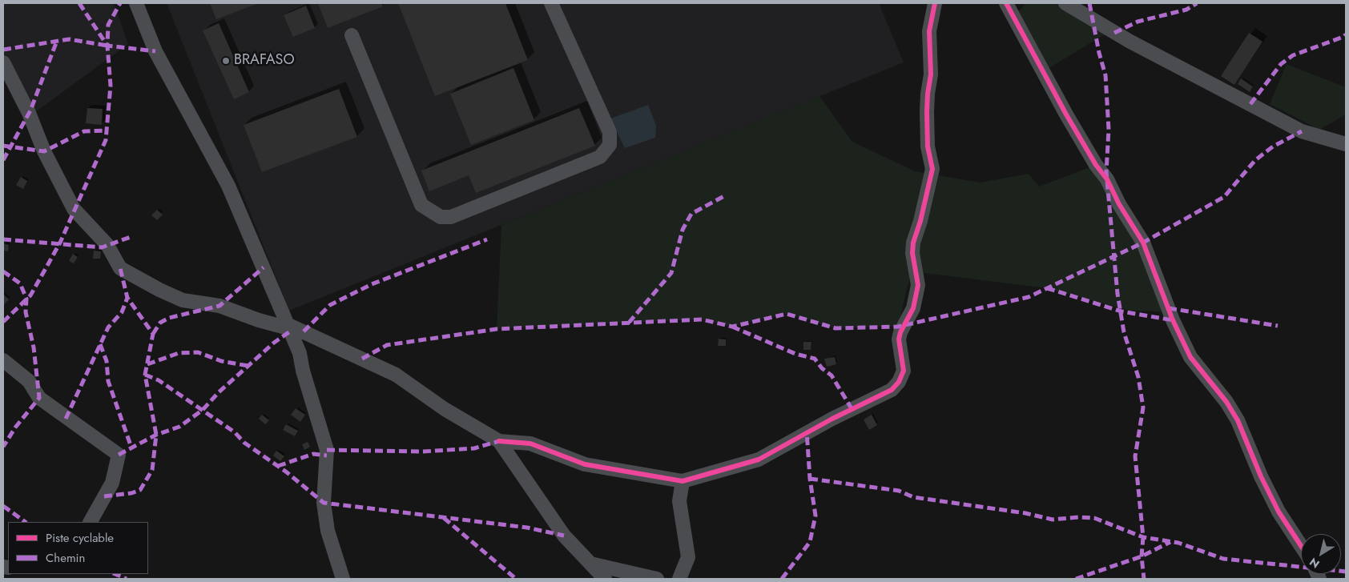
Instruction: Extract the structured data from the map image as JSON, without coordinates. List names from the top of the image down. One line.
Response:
{"places":["BRAFASO"],"legend":["Piste cyclable","Chemin"],"north":"bottom left"}
